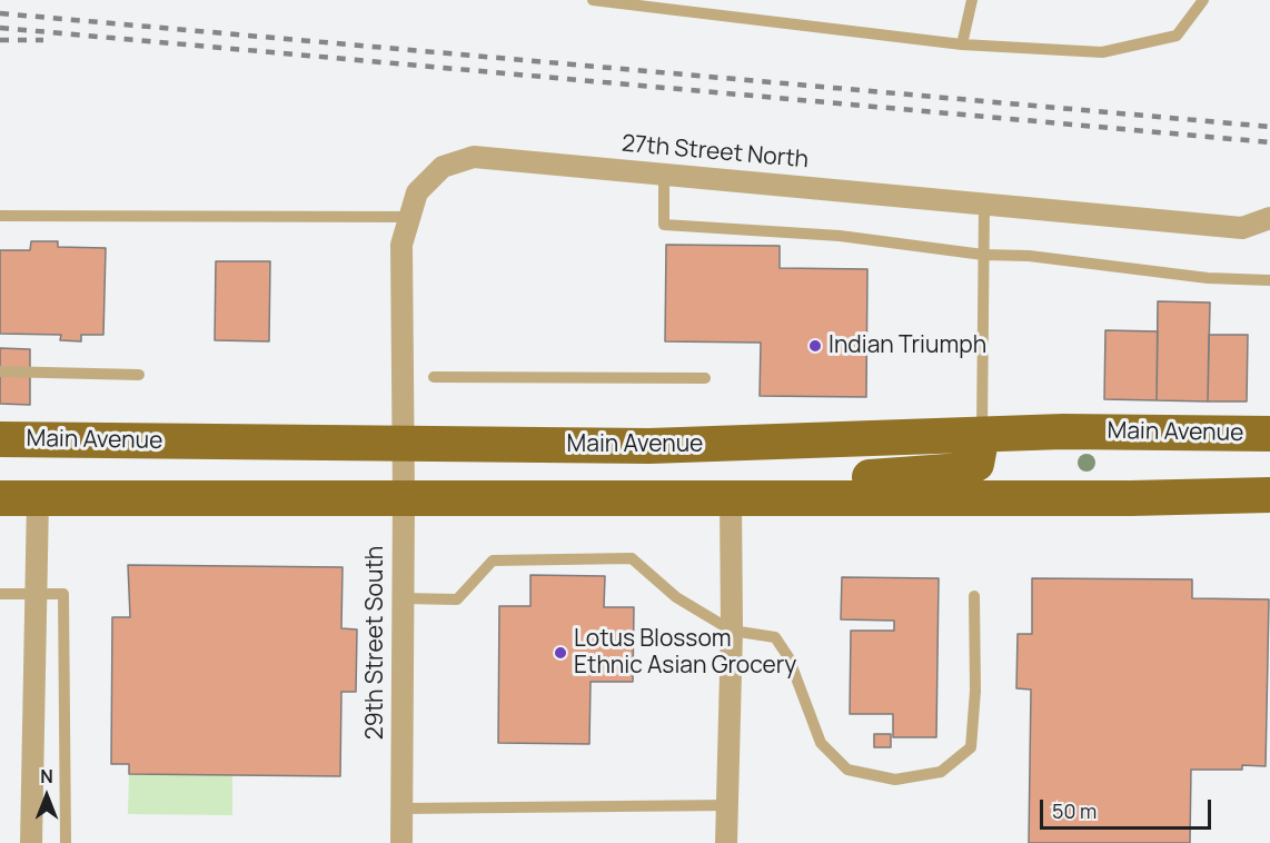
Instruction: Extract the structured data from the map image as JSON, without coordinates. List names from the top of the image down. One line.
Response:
{"streets":{"main road":["Main Avenue"],"street":["27th Street North","29th Street South"]},"crossings":[["27th Street North","Main Avenue"],["27th Street North","29th Street South"],["Main Avenue","29th Street South"]],"places":["Indian Triumph","Lotus Blossom Ethnic Asian Grocery"],"scale_bar":"50 m","north":"top"}
